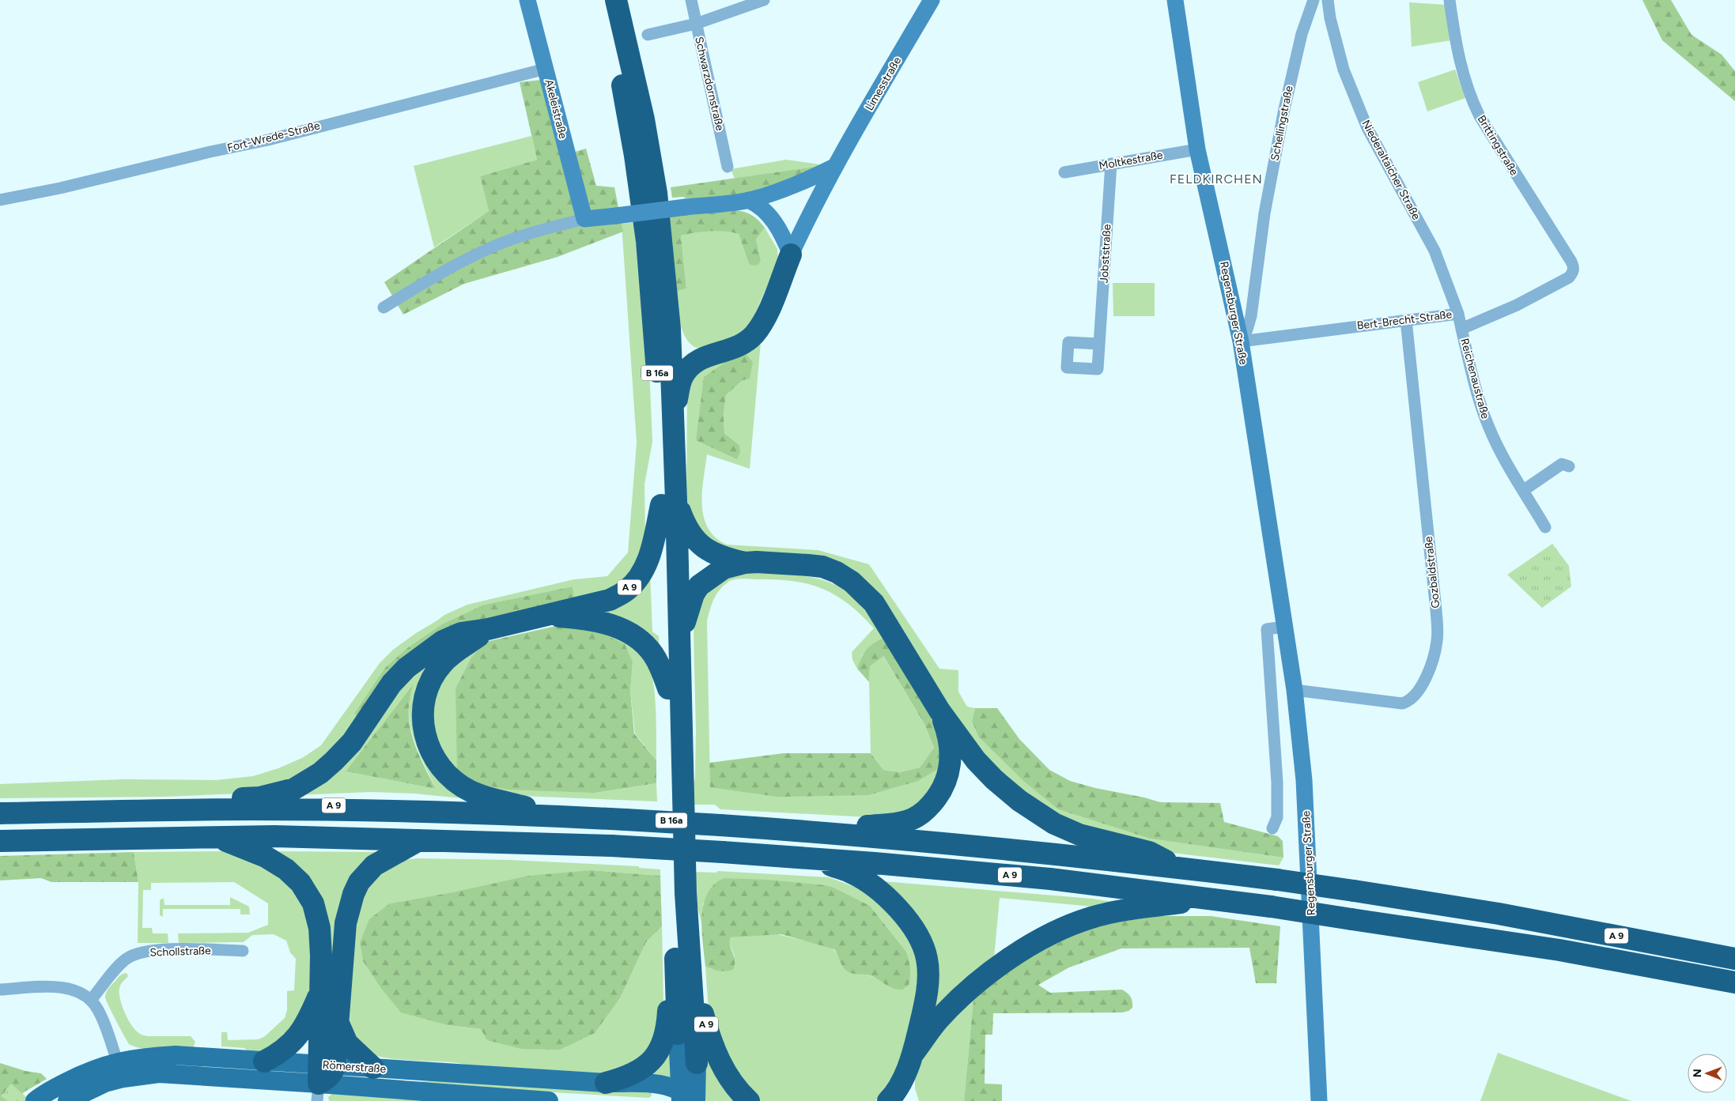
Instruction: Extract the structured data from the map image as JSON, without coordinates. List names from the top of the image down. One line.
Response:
{"streets":{"highway":["B 16a","A 9"],"main road":["Römerstraße"],"street":["Schwarzdornstraße","Limesstraße","Akeleistraße","Schellingstraße","Fort-Wrede-Straße","Brittingstraße","Moltkestraße","Niederaltaicher Straße","Jobststraße","Regensburger Straße","Bert-Brecht-Straße","Reichenaustraße","Gozbaldstraße","Schollstraße"]},"crossings":[["Akeleistraße","Fort-Wrede-Straße"],["Schellingstraße","Regensburger Straße"],["Schellingstraße","Bert-Brecht-Straße"],["Brittingstraße","Bert-Brecht-Straße"],["Moltkestraße","Jobststraße"],["Moltkestraße","Regensburger Straße"],["Niederaltaicher Straße","Bert-Brecht-Straße"],["Regensburger Straße","Bert-Brecht-Straße"],["Regensburger Straße","Gozbaldstraße"],["Bert-Brecht-Straße","Reichenaustraße"],["Bert-Brecht-Straße","Gozbaldstraße"],["B 16a","A 9"],["B 16a","Römerstraße"],["A 9","Römerstraße"]],"districts":["FELDKIRCHEN"],"north":"left"}
